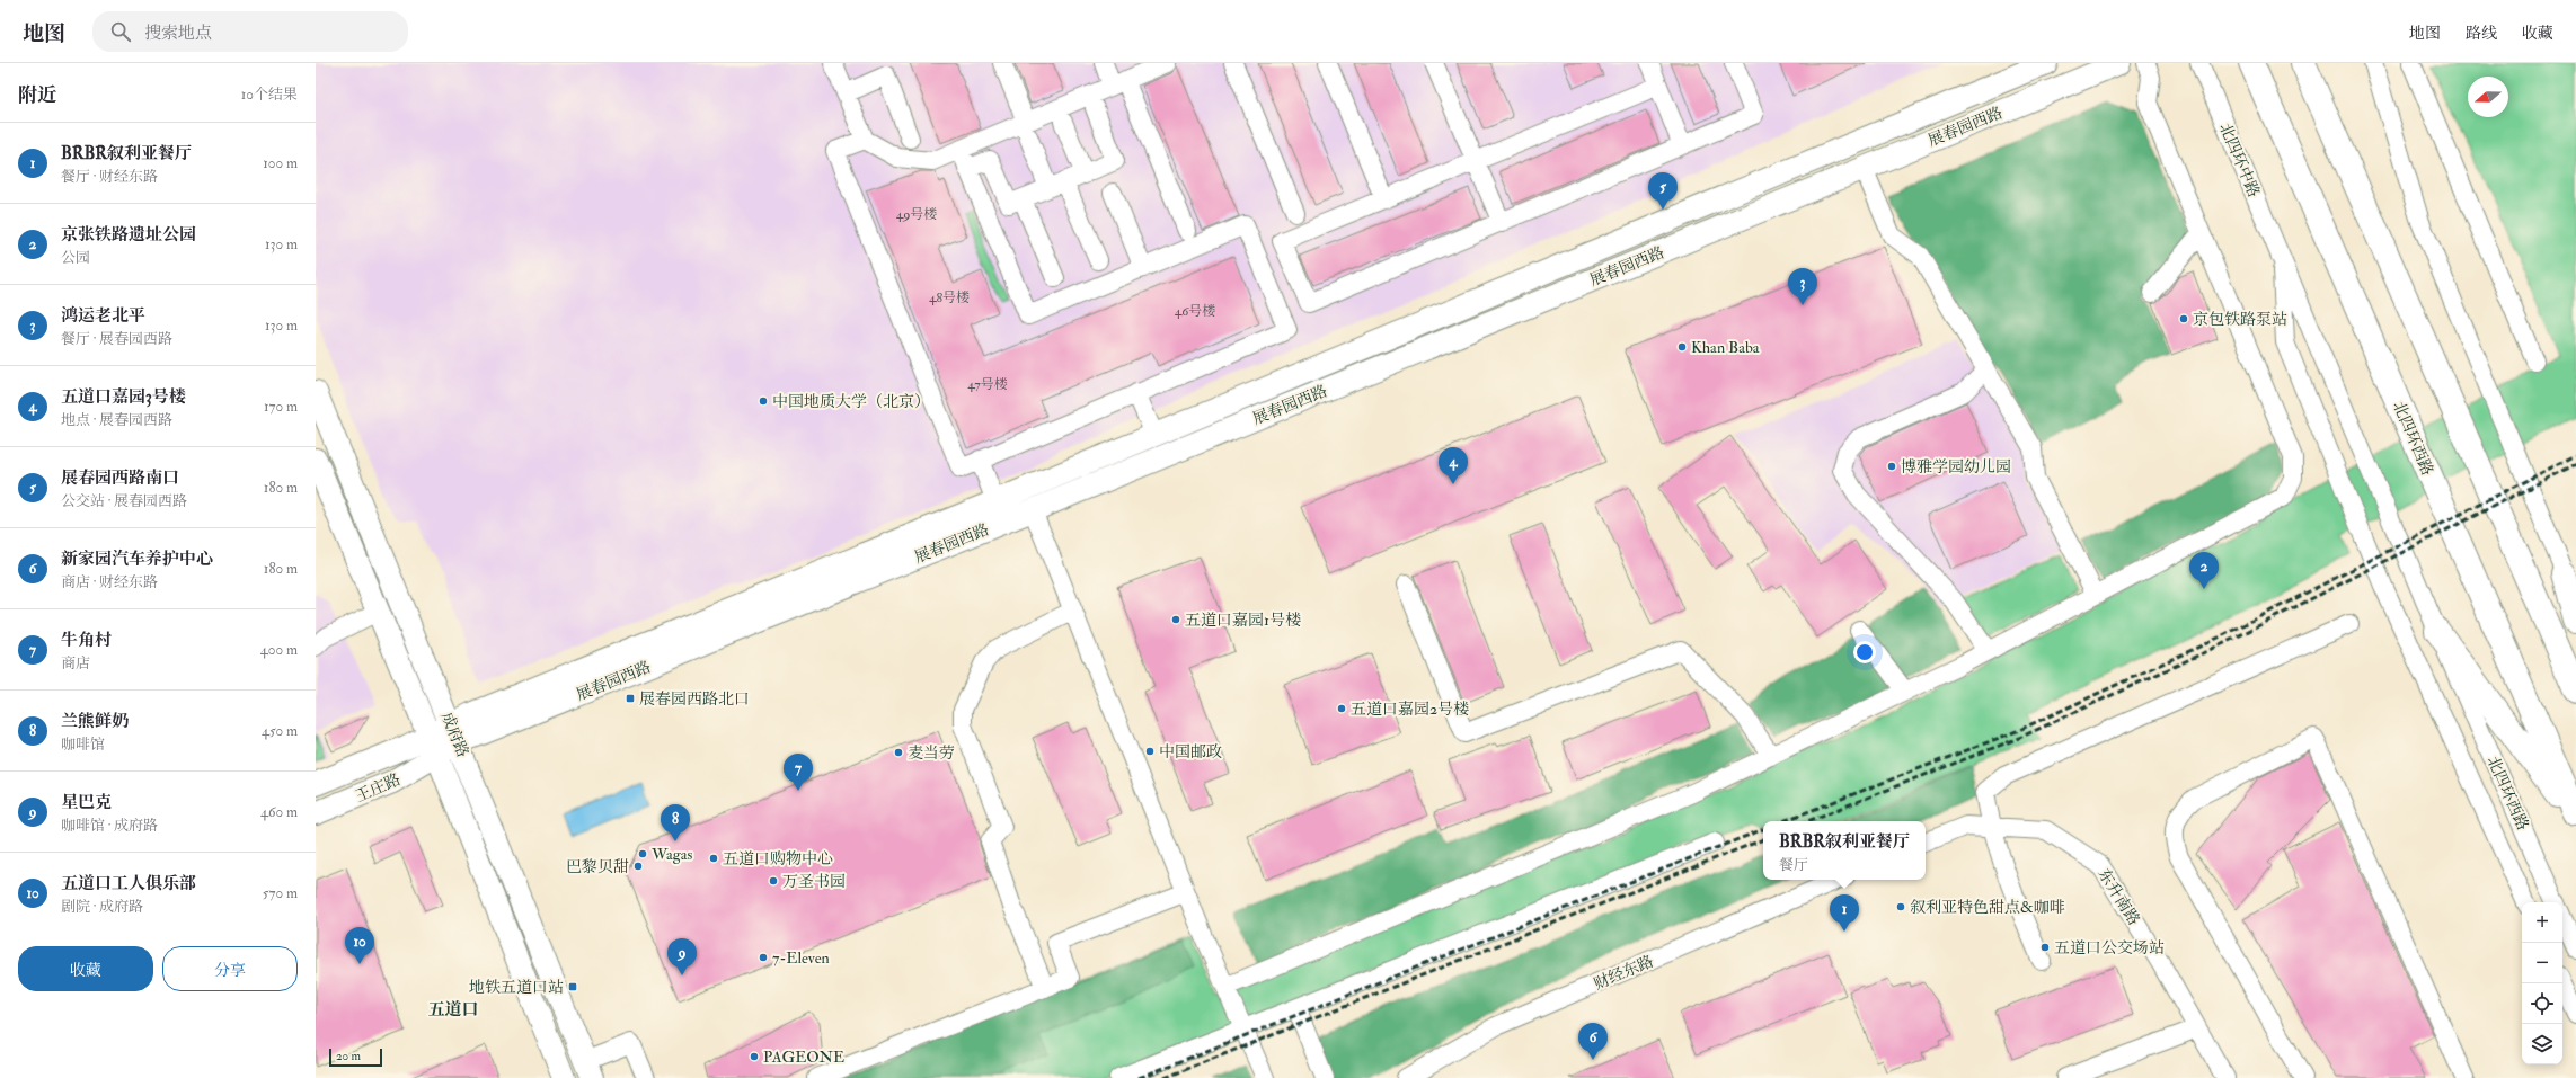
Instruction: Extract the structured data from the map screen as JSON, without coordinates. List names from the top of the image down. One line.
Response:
{"streets":{"highway":["北四环西路"],"main road":["展春园西路","成府路","王庄路"],"street":["北四环中路","东升南路","财经东路"]},"crossings":[["展春园西路","成府路"],["展春园西路","王庄路"],["北四环中路","北四环西路"],["成府路","王庄路"]],"districts":["五道口"],"places":{"other":["京包铁路泵站","Khan Baba","中国地质大学（北京）","博雅学园幼儿园","五道口嘉园1号楼","五道口嘉园2号楼","中国邮政","麦当劳","Wagas","五道口购物中心","巴黎贝甜","万圣书园","叙利亚特色甜点&咖啡","五道口公交场站","7-Eleven","PAGEONE"],"transit":["展春园西路北口","地铁五道口站"]},"house_numbers":["49号楼","48号楼","46号楼","47号楼"],"scale_bar":"20 m","north":"left","page":{"header":"地图","search":"搜索地点","nav":["地图","路线","收藏"],"heading":["附近","10个结果"],"list":[{"mark":"1","name":"BRBR叙利亚餐厅","note":"餐厅 · 财经东路","value":"100 m"},{"mark":"2","name":"京张铁路遗址公园","note":"公园","value":"130 m"},{"mark":"3","name":"鸿运老北平","note":"餐厅 · 展春园西路","value":"130 m"},{"mark":"4","name":"五道口嘉园3号楼","note":"地点 · 展春园西路","value":"170 m"},{"mark":"5","name":"展春园西路南口","note":"公交站 · 展春园西路","value":"180 m"},{"mark":"6","name":"新家园汽车养护中心","note":"商店 · 财经东路","value":"180 m"},{"mark":"7","name":"牛角村","note":"商店","value":"400 m"},{"mark":"8","name":"兰熊鲜奶","note":"咖啡馆","value":"450 m"},{"mark":"9","name":"星巴克","note":"咖啡馆 · 成府路","value":"460 m"},{"mark":"10","name":"五道口工人俱乐部","note":"剧院 · 成府路","value":"570 m"}],"pins":["5","3","4","2","7","8","1","10","9","6"],"popup":["BRBR叙利亚餐厅","餐厅"],"map_buttons":["+","−"],"buttons":["收藏","分享"],"scale":"20 m"}}
